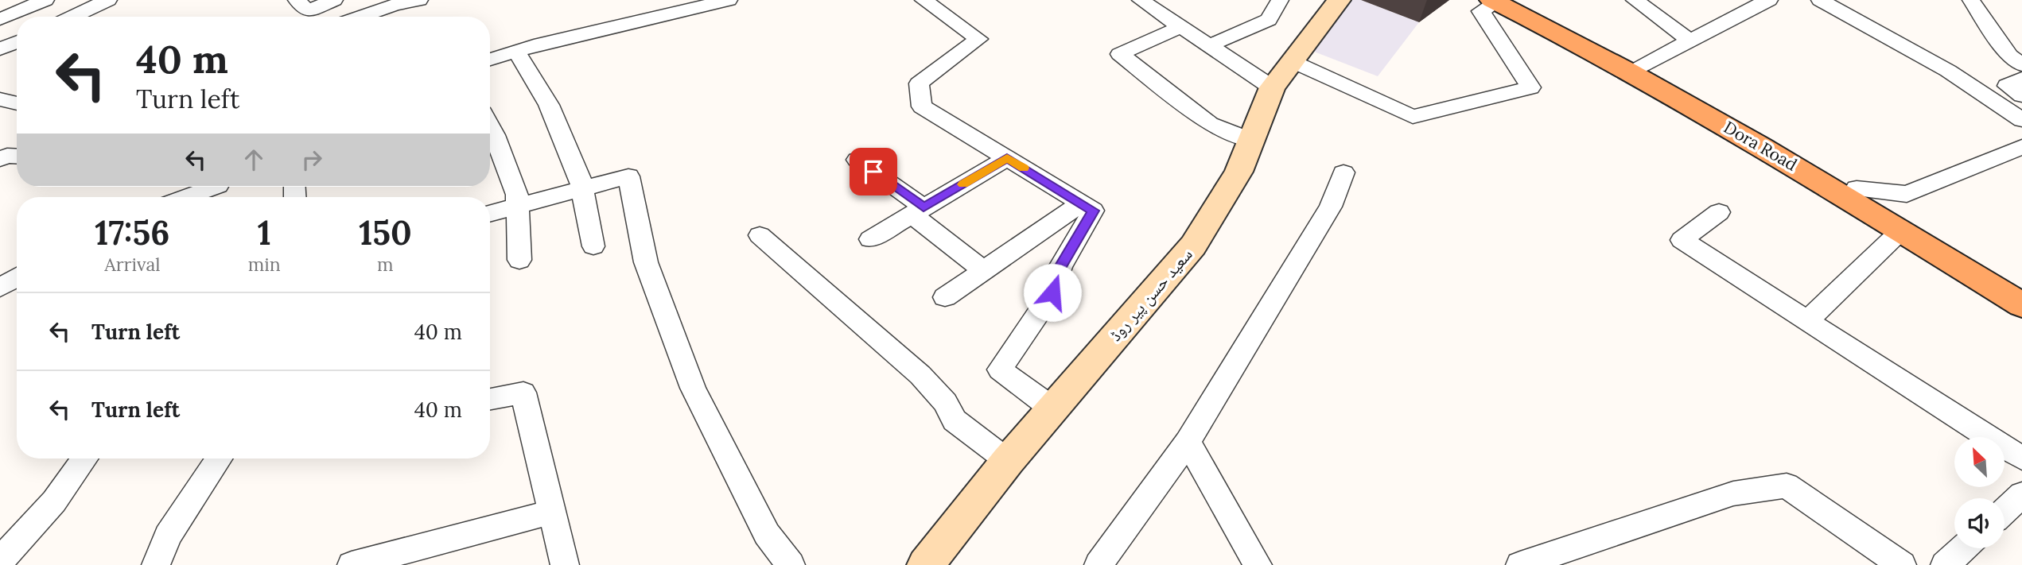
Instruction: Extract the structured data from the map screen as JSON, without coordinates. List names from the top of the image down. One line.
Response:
{"streets":{"main road":["Dora Road"],"street":["سعید حسن پیر روڈ"]},"north":"top left","page":{"turn":["40 m","Turn left"],"eta":["17:56","Arrival","1","min","150","m"],"list":[{"name":"Turn left","value":"40 m"},{"name":"Turn left","value":"40 m"}]}}
